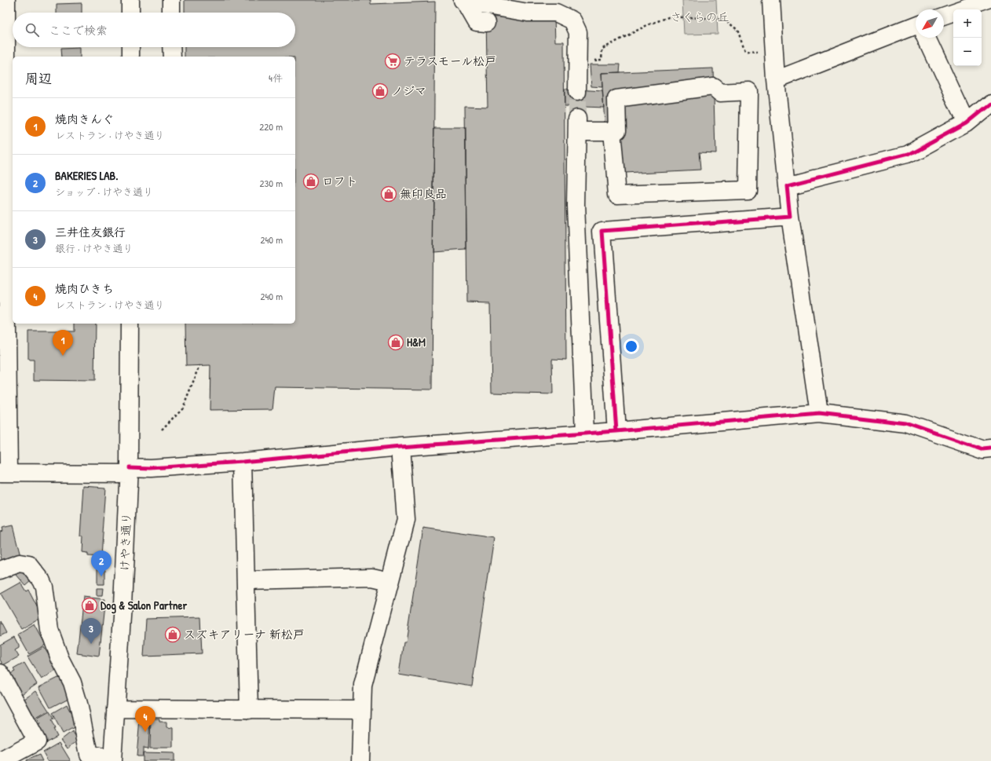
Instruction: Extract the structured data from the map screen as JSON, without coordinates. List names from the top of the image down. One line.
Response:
{"streets":{"street":["けやき通り"]},"parks":["さくらの丘"],"places":{"supermarket":["テラスモール松戸"],"shop":["ノジマ","ロフト","無印良品","H&M","Dog & Salon Partner","スズキアリーナ 新松戸"]},"north":"bottom left","page":{"map_buttons":["+","−"],"search":"ここで検索","heading":["周辺","4件"],"list":[{"mark":"1","name":"焼肉きんぐ","note":"レストラン · けやき通り","value":"220 m"},{"mark":"2","name":"BAKERIES LAB.","note":"ショップ · けやき通り","value":"230 m"},{"mark":"3","name":"三井住友銀行","note":"銀行 · けやき通り","value":"240 m"},{"mark":"4","name":"焼肉ひきち","note":"レストラン · けやき通り","value":"240 m"}],"pins":["1","2","3","4"]}}
